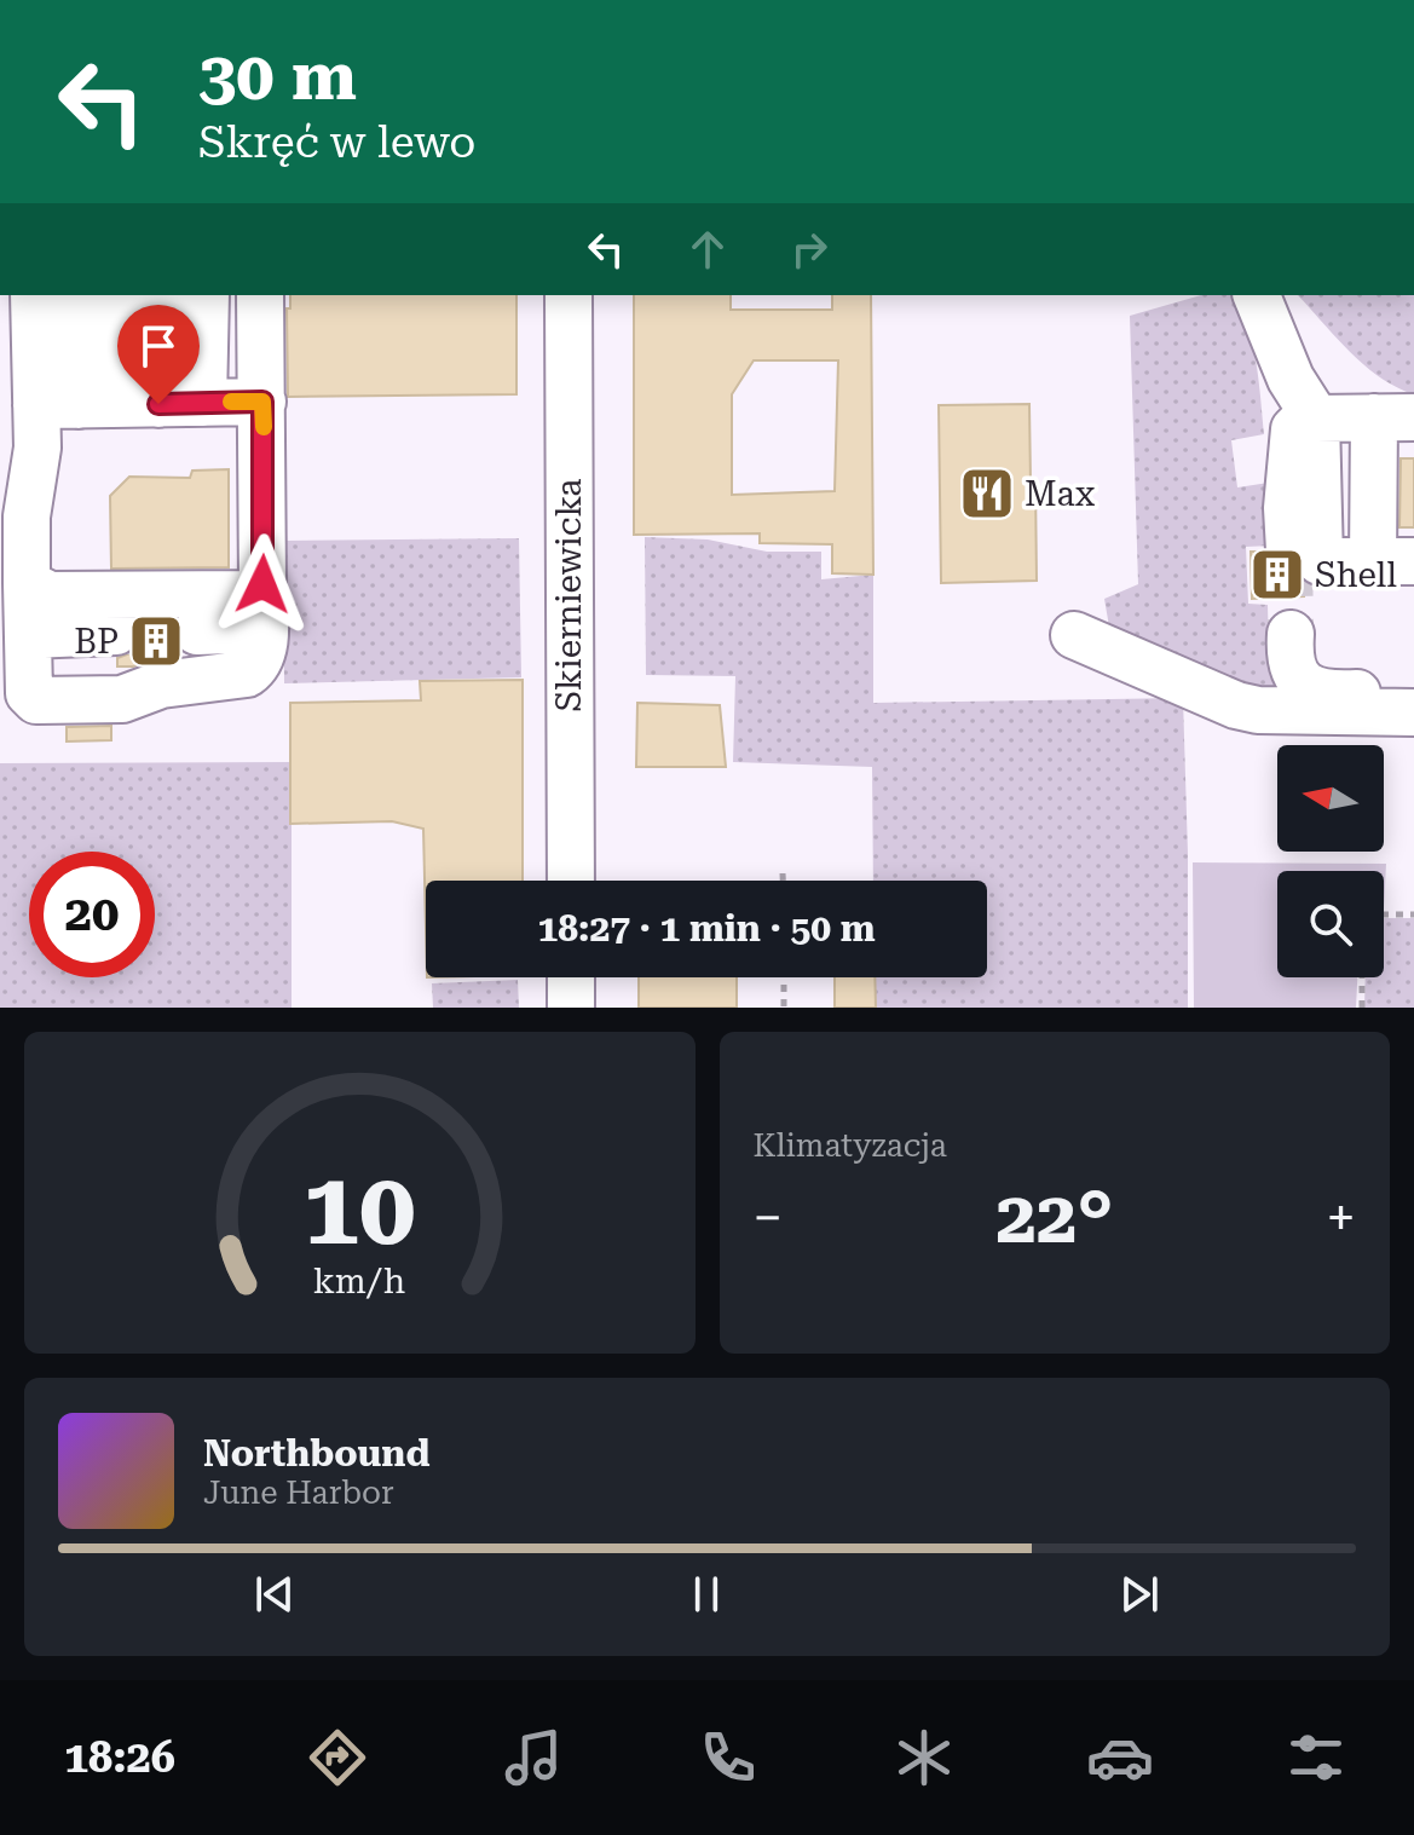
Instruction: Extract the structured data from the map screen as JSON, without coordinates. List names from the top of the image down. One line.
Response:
{"streets":{"street":["Skierniewicka"]},"places":{"restaurant":["Max"],"building":["Shell","BP"]},"north":"left","page":{"turn":["30 m","Skręć w lewo"],"limit":"20","trip":"18:27 · 1 min · 50 m","tile":"Klimatyzacja","heat":["−","22°","+"],"song":["Northbound","June Harbor"],"tabs":"18:26","gauge":["10","km/h"]}}
